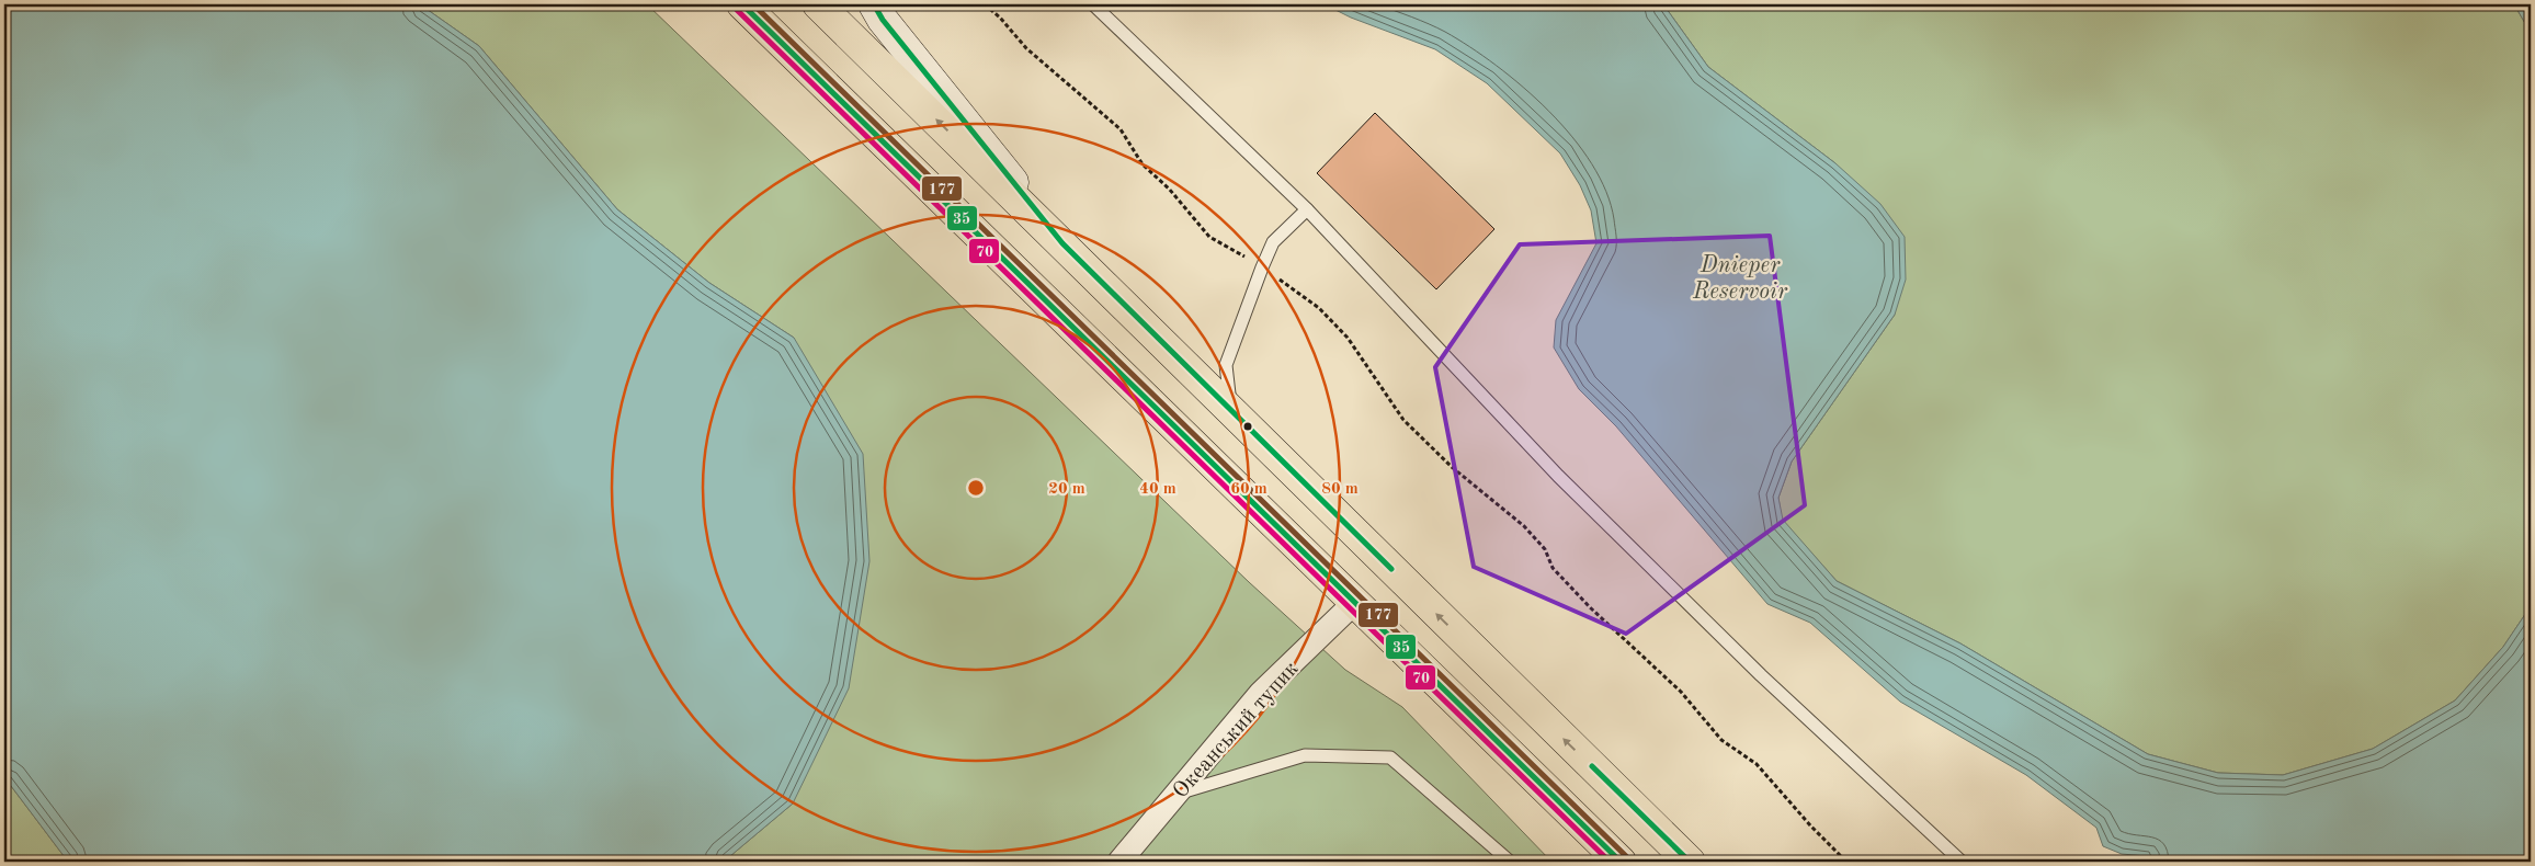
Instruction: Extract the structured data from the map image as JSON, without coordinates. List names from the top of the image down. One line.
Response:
{"streets":{"street":["Океанський тупик"]},"water":["Dnieper Reservoir"],"lines":["transit line 35","transit line 177","transit line 70"],"rings":["20 m","40 m","60 m","80 m"]}
